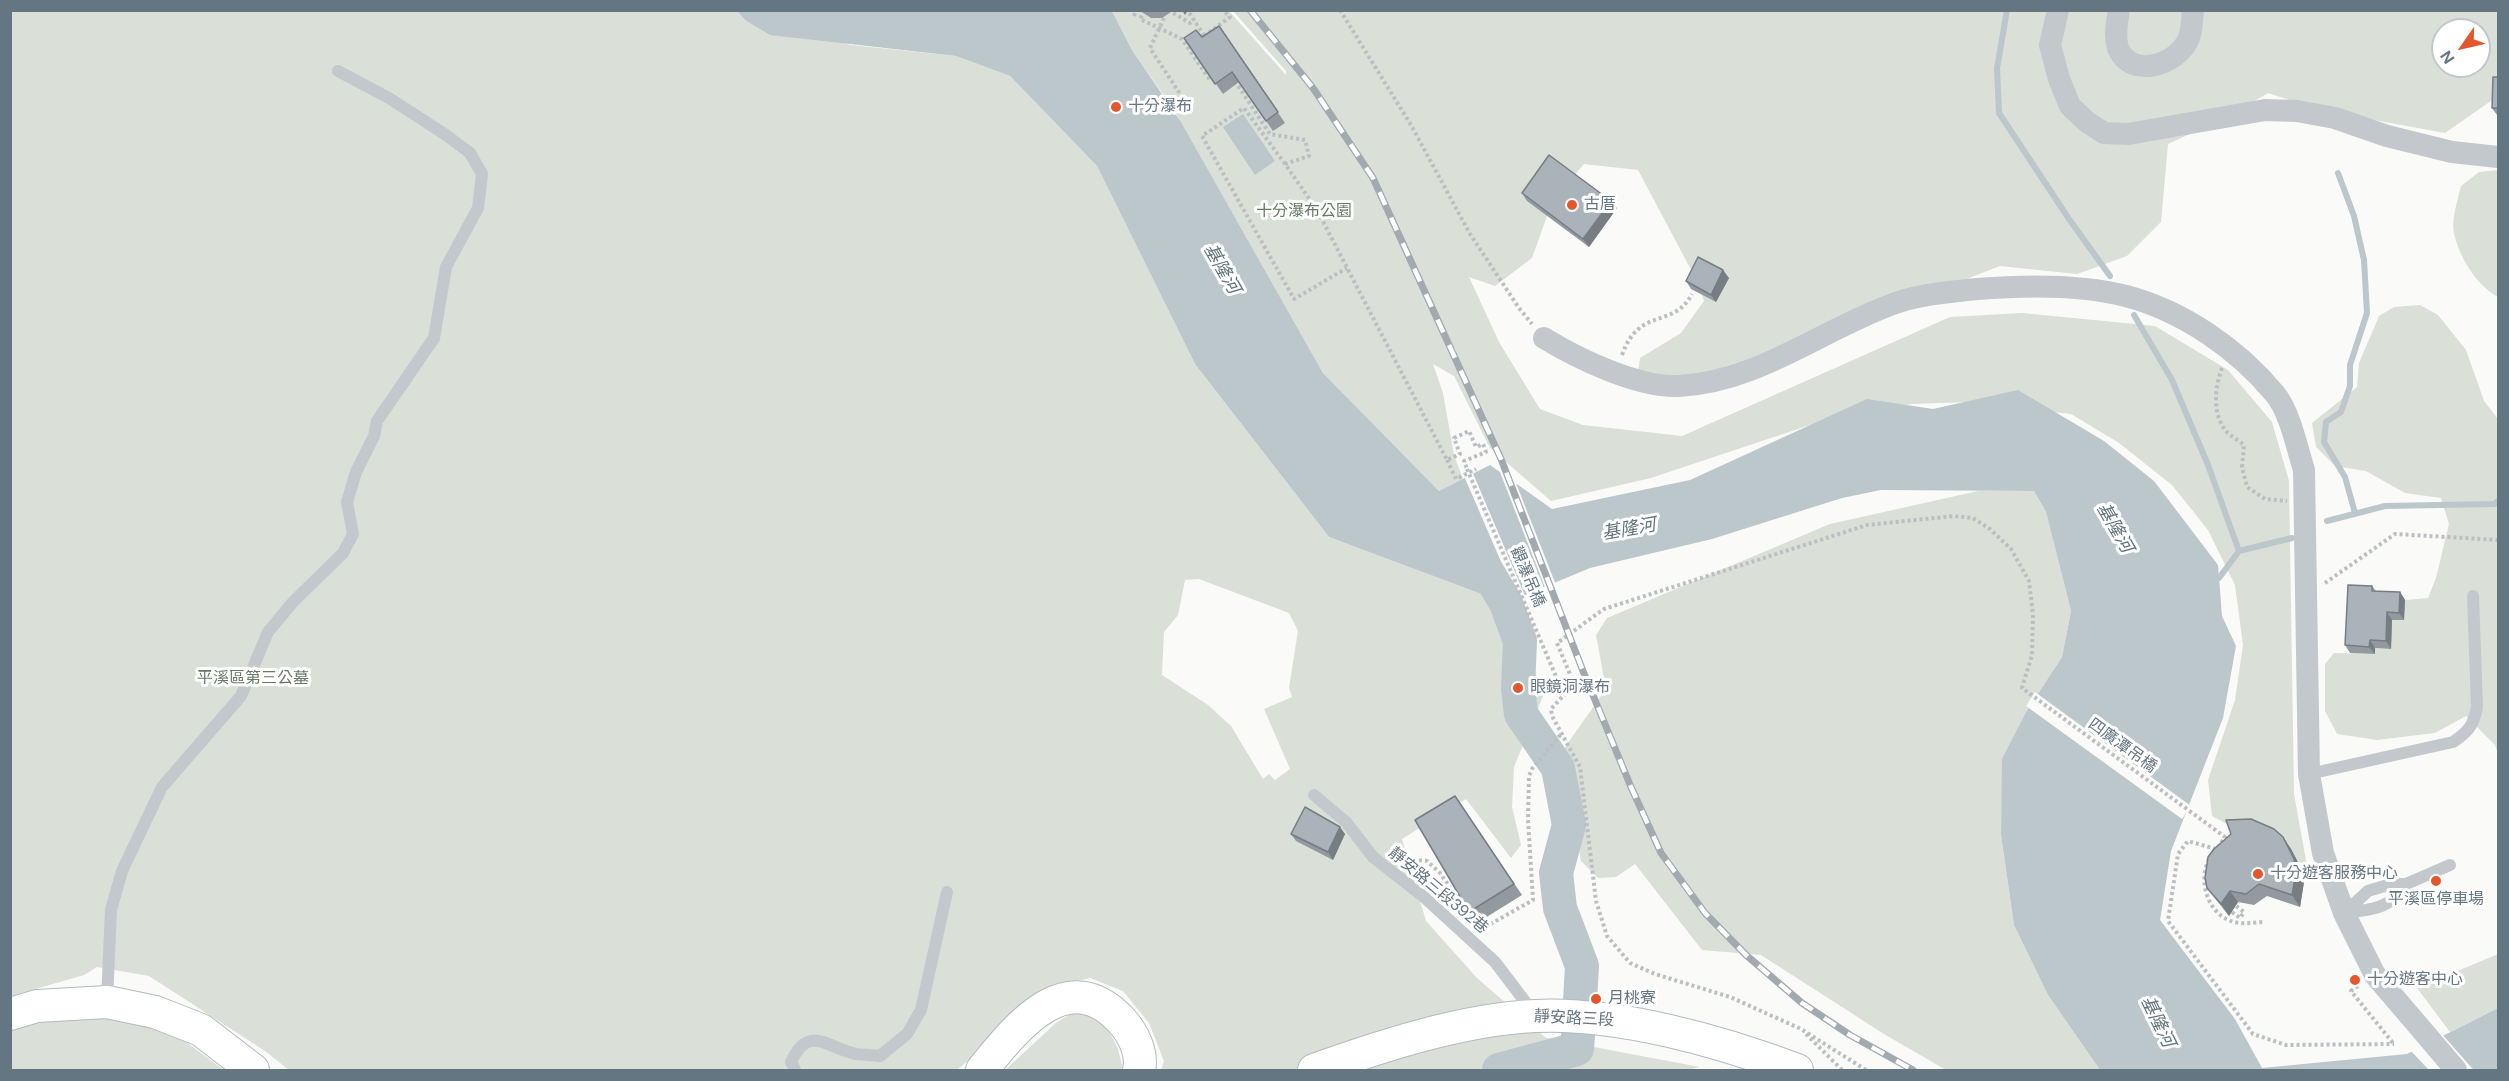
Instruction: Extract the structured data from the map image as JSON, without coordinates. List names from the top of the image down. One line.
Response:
{"streets":{"main road":["靜安路三段"],"lane":["靜安路三段392巷"],"path":["觀瀑吊橋","四廣潭吊橋"]},"crossings":[["觀瀑吊橋","四廣潭吊橋"],["靜安路三段392巷","靜安路三段"]],"water":["基隆河"],"parks":["十分瀑布公園","平溪區第三公墓"],"places":["十分瀑布","古厝","眼鏡洞瀑布","十分遊客服務中心","平溪區停車場","十分遊客中心","月桃寮"],"north":"bottom left"}
